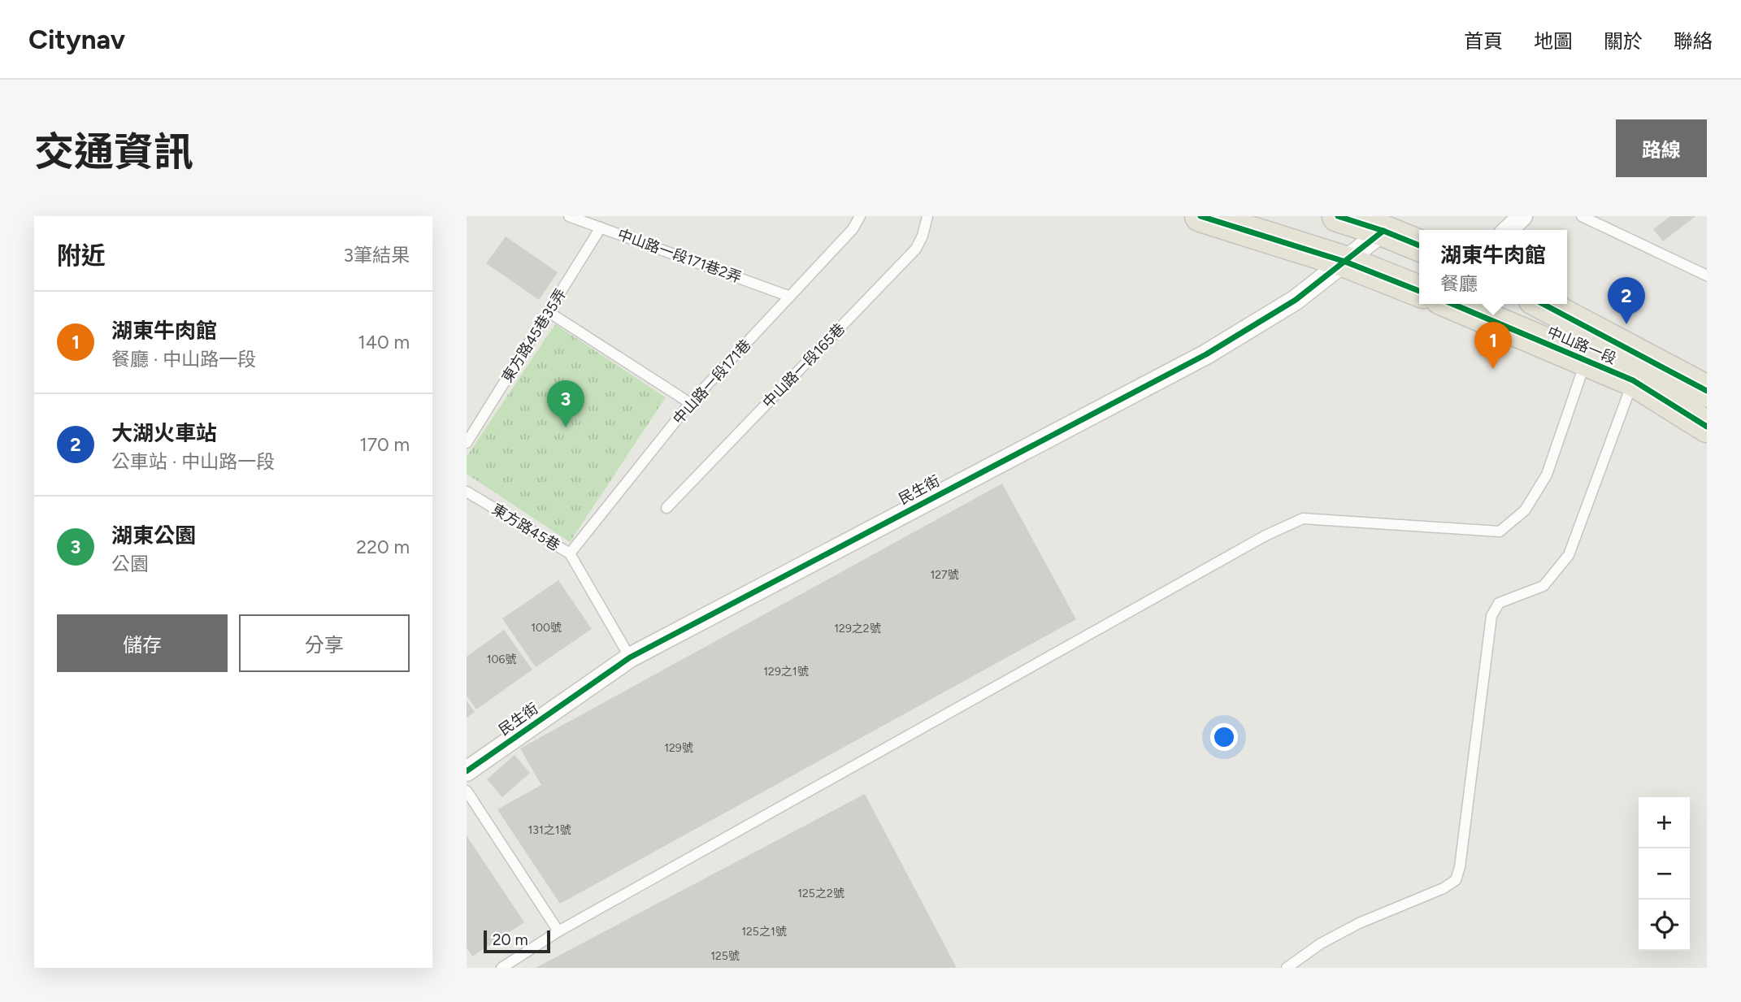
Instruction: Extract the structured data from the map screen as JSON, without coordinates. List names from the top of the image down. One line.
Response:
{"streets":{"main road":["中山路一段"],"street":["民生街"],"lane":["中山路一段171巷2弄","東方路45巷35弄","中山路一段165巷","中山路一段171巷","東方路45巷"]},"crossings":[["中山路一段171巷2弄","東方路45巷35弄"],["中山路一段171巷2弄","中山路一段171巷"],["中山路一段171巷","東方路45巷"],["民生街","東方路45巷"]],"house_numbers":["127號","100號","129之2號","106號","129之1號","129號","131之1號","125之2號","125之1號","125號"],"scale_bar":"20 m","page":{"header":"Citynav","nav":["首頁","地圖","關於","聯絡"],"title":"交通資訊","buttons":["路線",["儲存","分享"]],"heading":["附近","3筆結果"],"popup":["湖東牛肉館","餐廳"],"pins":["2","1","3"],"list":[{"mark":"1","name":"湖東牛肉館","note":"餐廳 · 中山路一段","value":"140 m"},{"mark":"2","name":"大湖火車站","note":"公車站 · 中山路一段","value":"170 m"},{"mark":"3","name":"湖東公園","note":"公園","value":"220 m"}],"map_buttons":["+","−"],"scale":"20 m"}}
